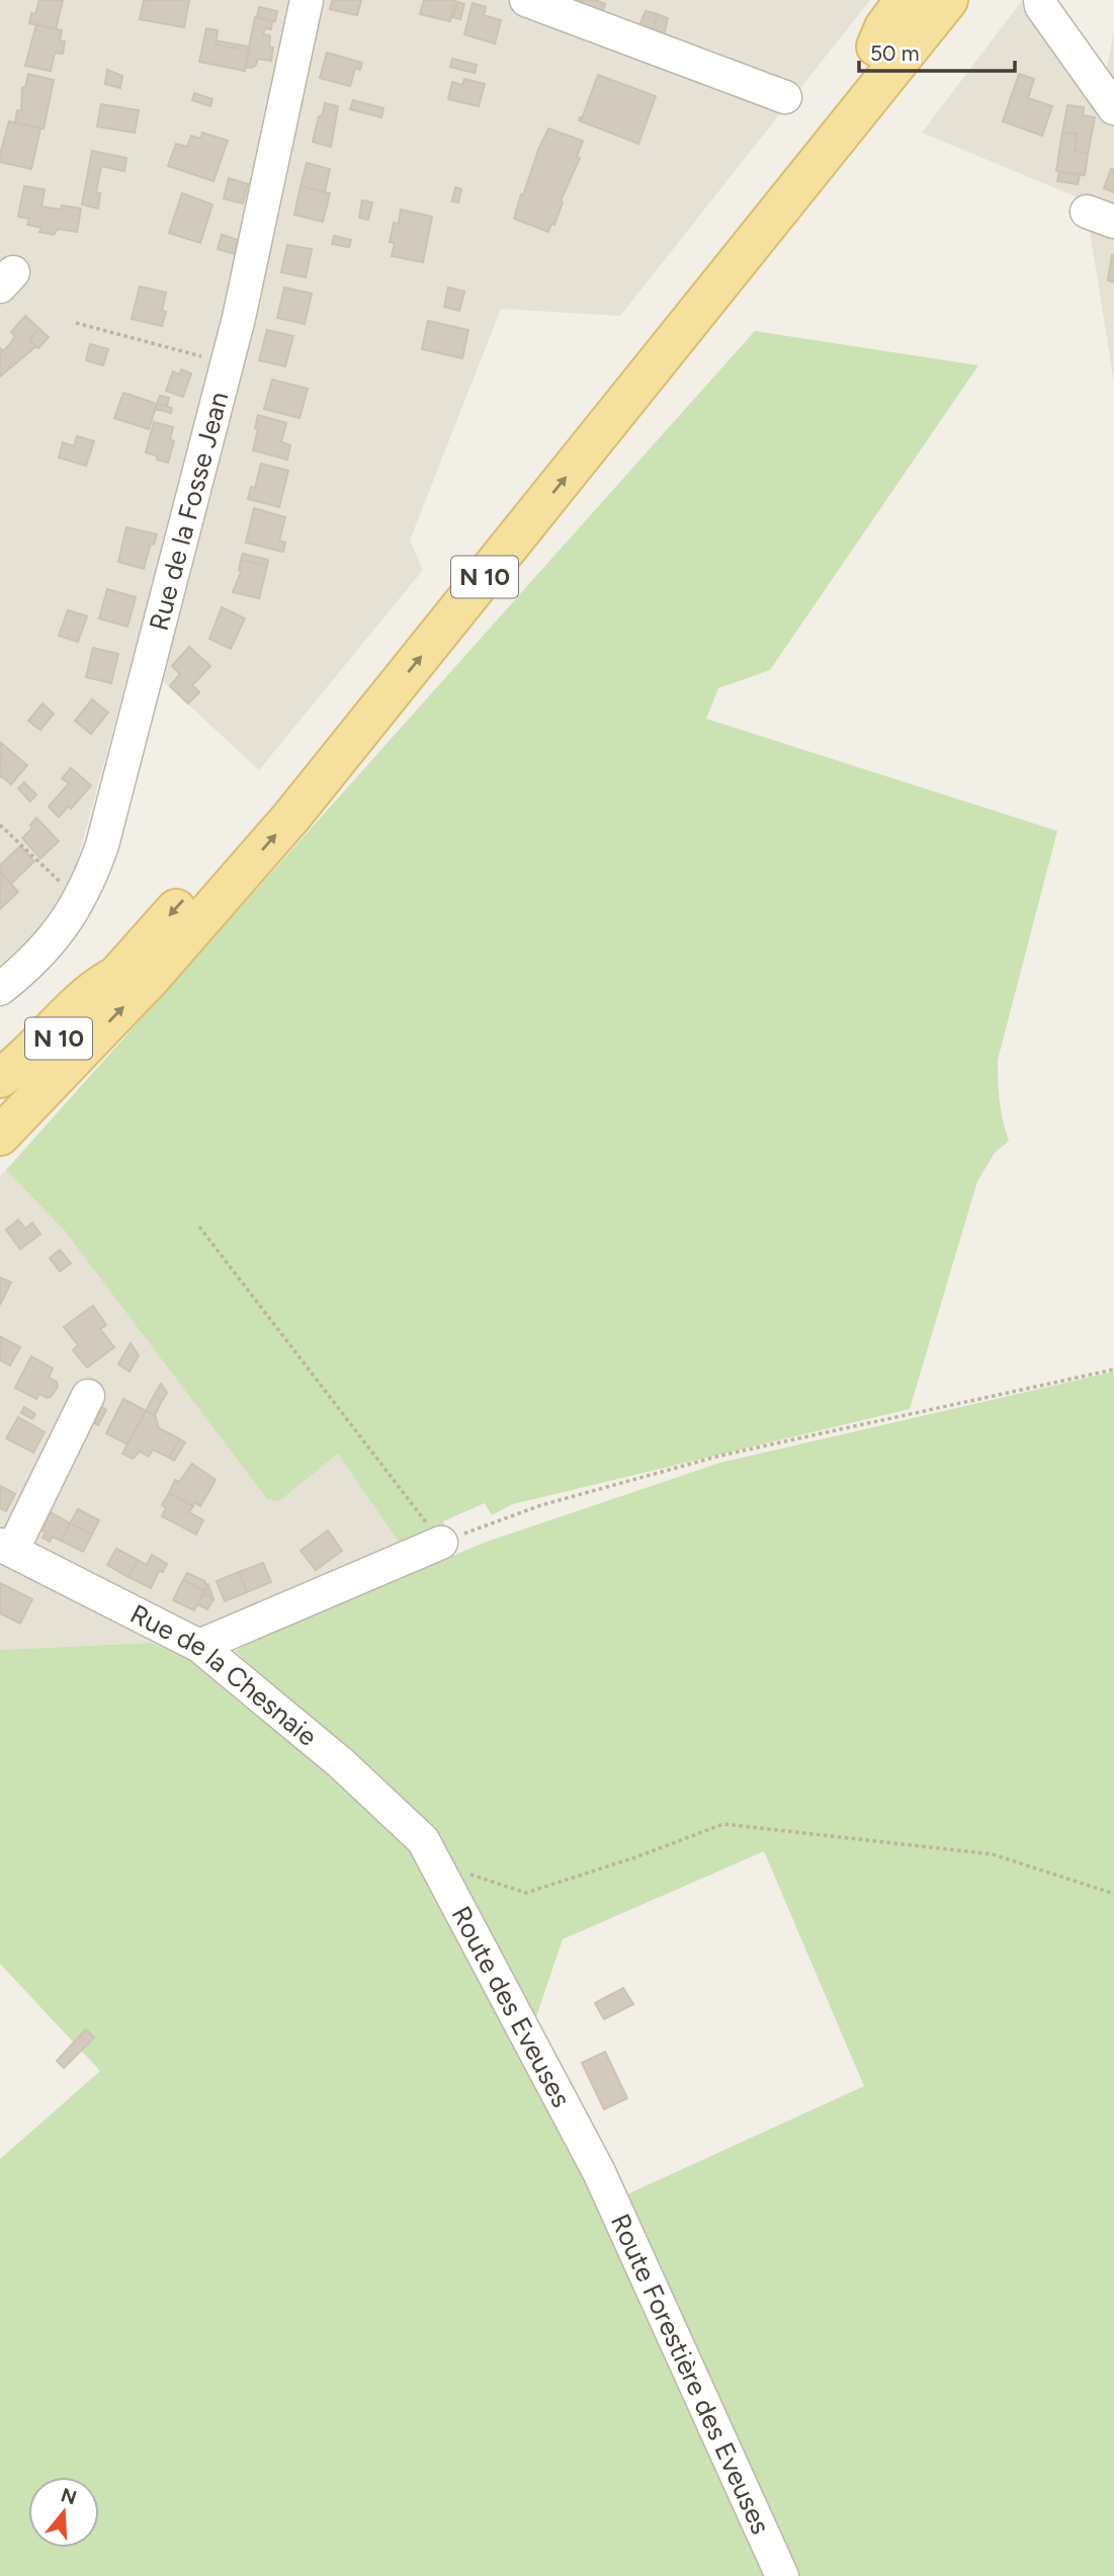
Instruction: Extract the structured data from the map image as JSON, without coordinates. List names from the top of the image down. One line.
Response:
{"streets":{"main road":["N 10"],"street":["Rue de la Fosse Jean","Rue de la Chesnaie","Route des Eveuses","Route Forestière des Eveuses"]},"crossings":[["Rue de la Chesnaie","Route des Eveuses"],["Route des Eveuses","Route Forestière des Eveuses"]],"scale_bar":"50 m","north":"top"}
